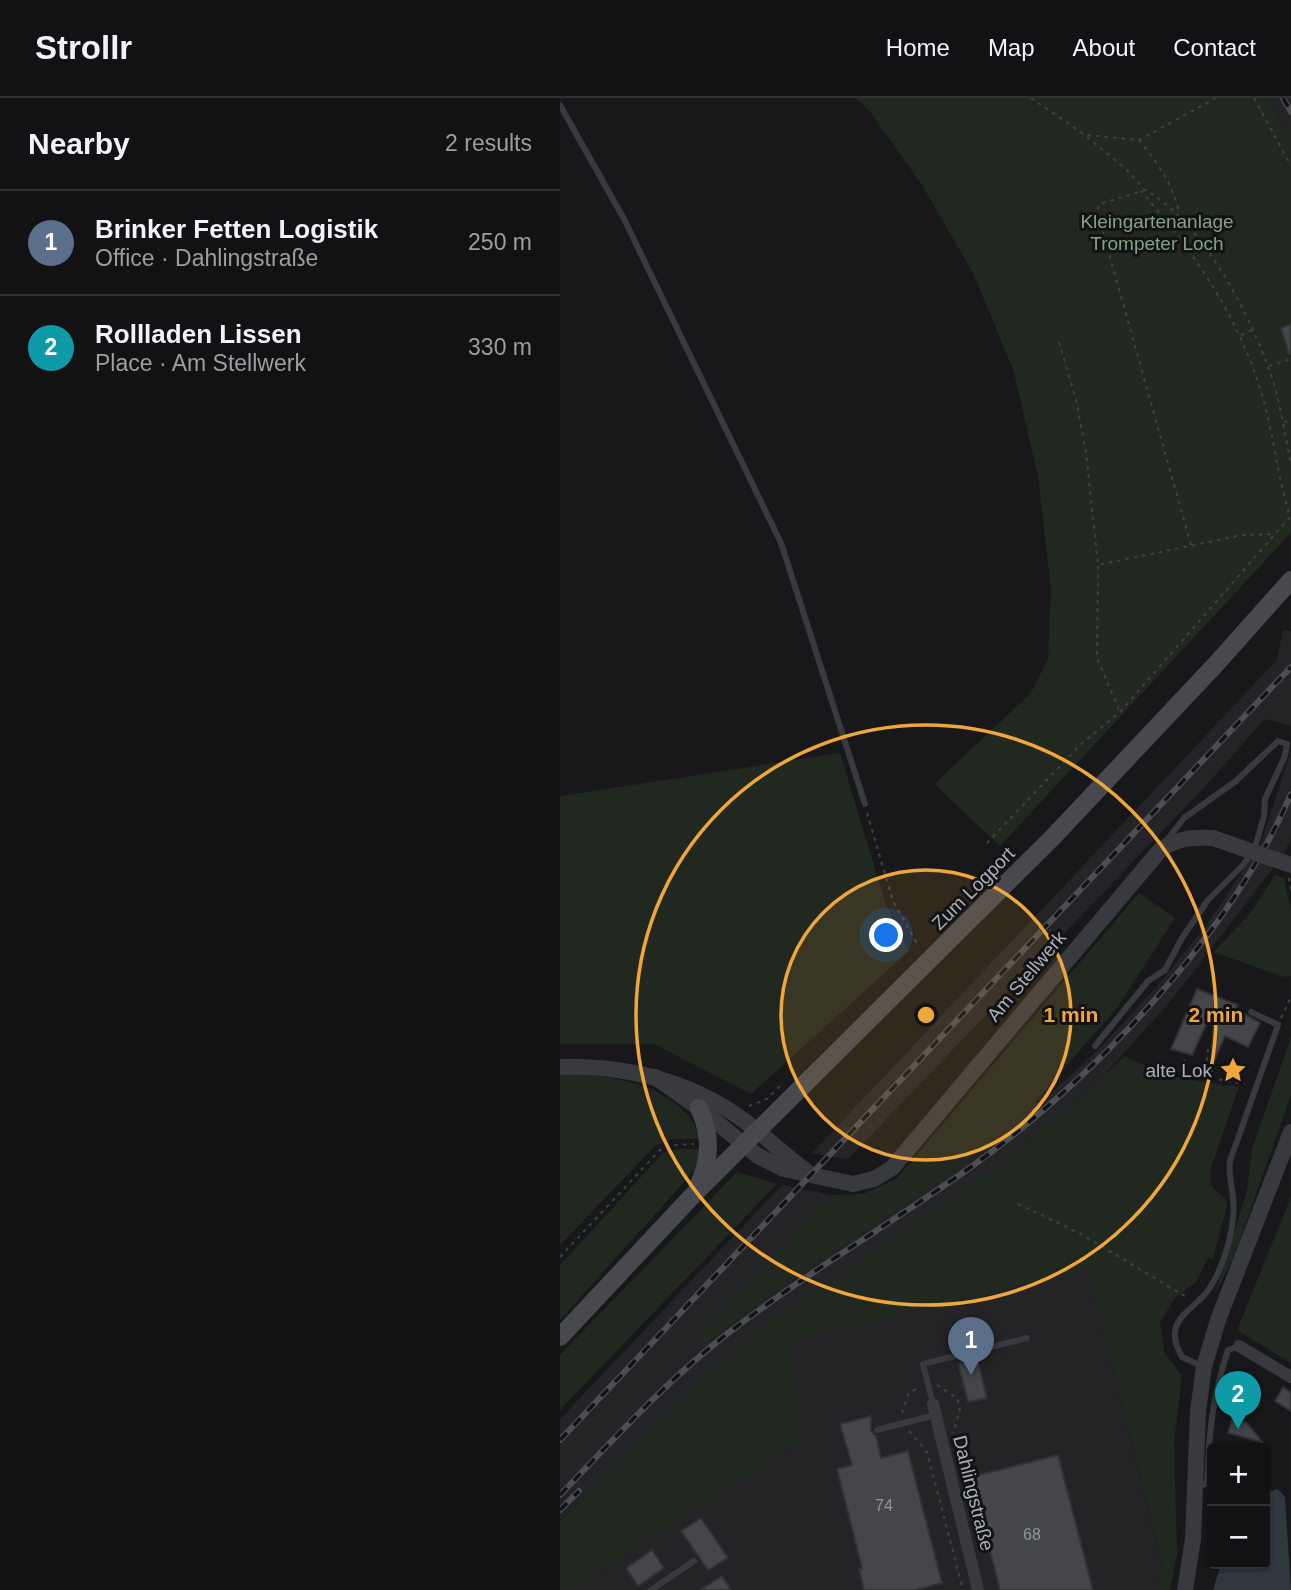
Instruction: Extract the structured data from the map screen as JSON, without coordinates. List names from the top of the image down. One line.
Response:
{"streets":{"main road":["Zum Logport"],"street":["Am Stellwerk","Dahlingstraße"]},"crossings":[["Zum Logport","Am Stellwerk"]],"parks":["Kleingartenanlage Trompeter Loch"],"places":{"place":["alte Lok"]},"house_numbers":["74","68"],"page":{"header":"Strollr","nav":["Home","Map","About","Contact"],"heading":["Nearby","2 results"],"list":[{"mark":"1","name":"Brinker Fetten Logistik","note":"Office · Dahlingstraße","value":"250 m"},{"mark":"2","name":"Rollladen Lissen","note":"Place · Am Stellwerk","value":"330 m"}],"pins":["1","2"],"map_buttons":["+","−"]},"rings":["1 min","2 min"]}
